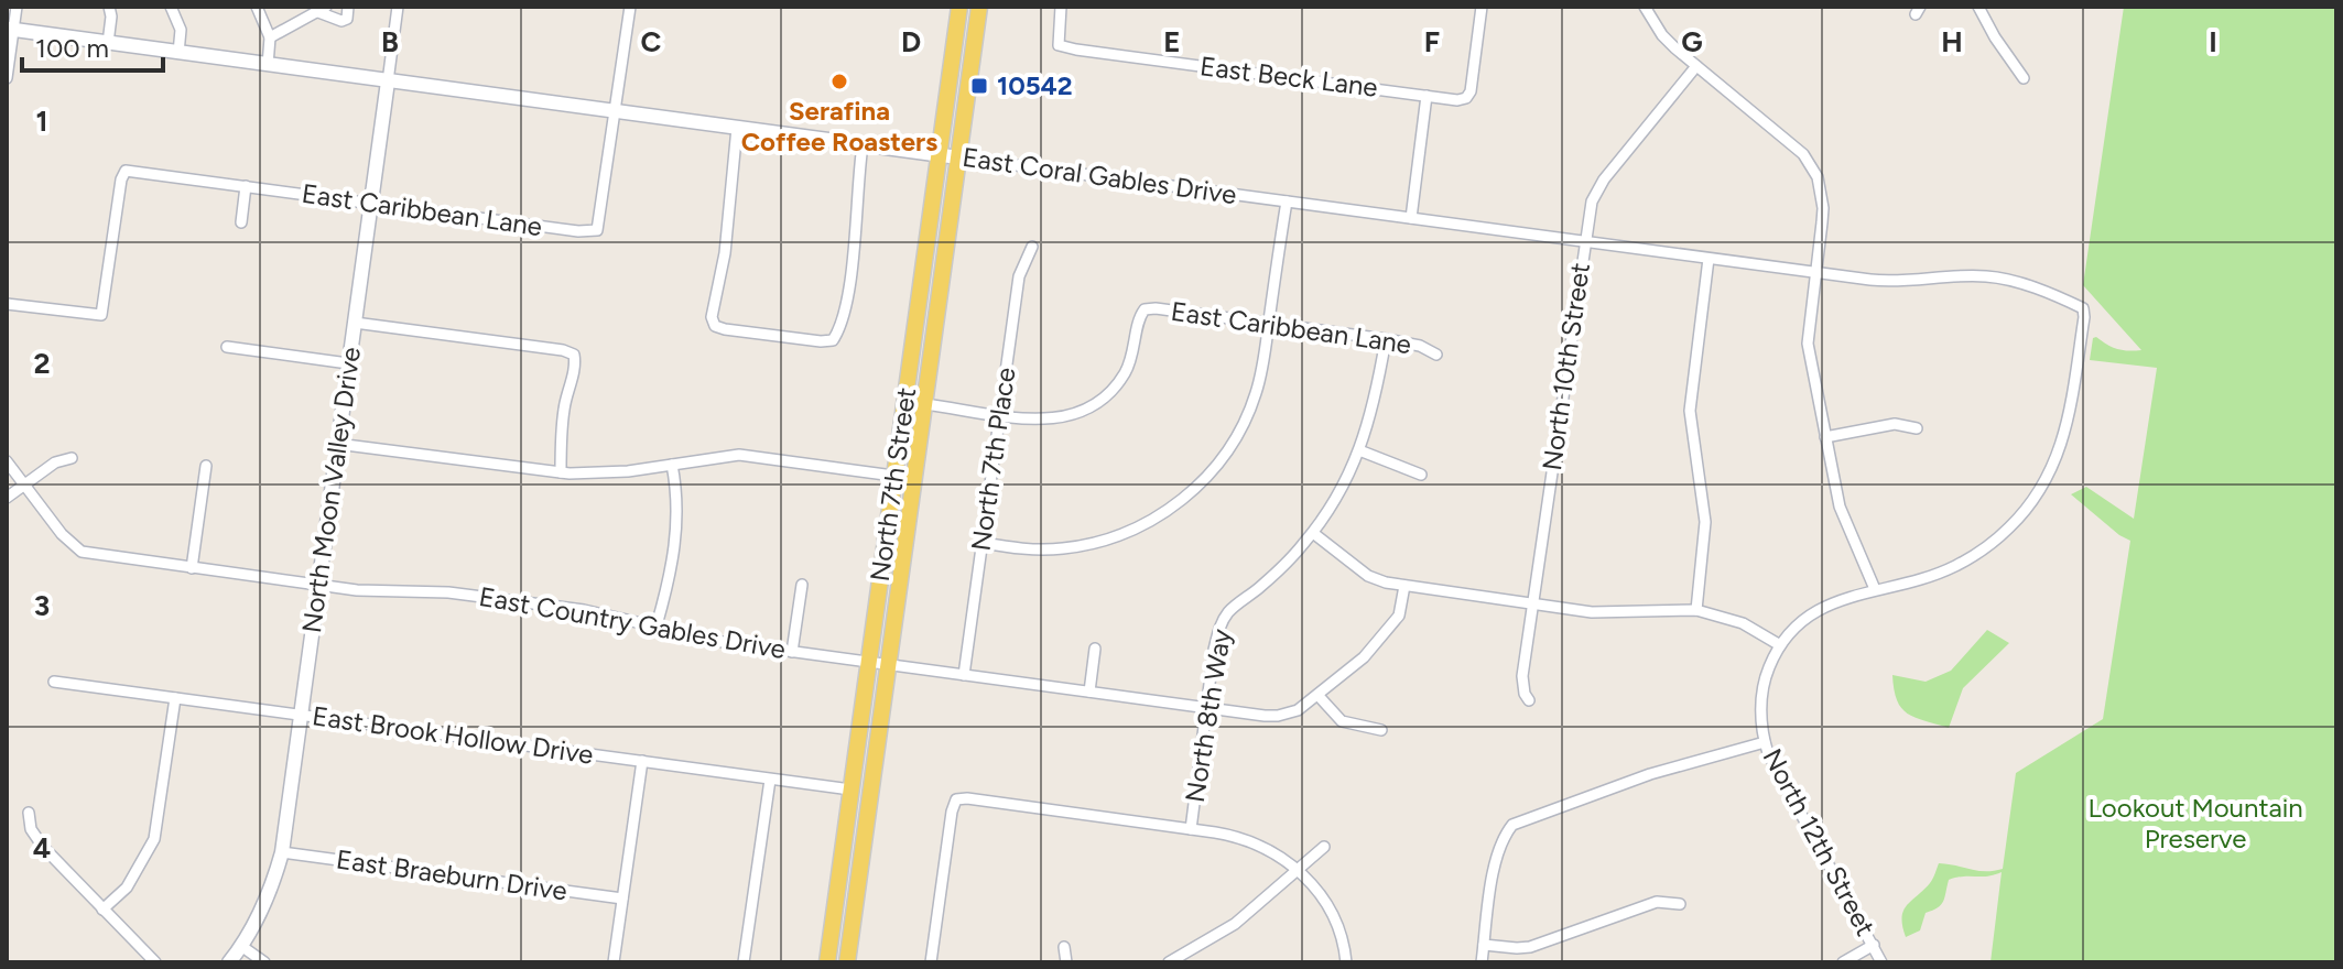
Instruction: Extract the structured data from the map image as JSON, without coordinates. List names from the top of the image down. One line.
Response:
{"streets":{"main road":["North 7th Street"],"street":["East Beck Lane","East Coral Gables Drive","East Caribbean Lane","North 10th Street","North 7th Place","North Moon Valley Drive","East Country Gables Drive","North 8th Way","East Brook Hollow Drive","North 12th Street","East Braeburn Drive"]},"crossings":[["East Coral Gables Drive","East Caribbean Lane"],["East Coral Gables Drive","North 10th Street"],["East Coral Gables Drive","North 7th Street"],["East Coral Gables Drive","North Moon Valley Drive"],["East Coral Gables Drive","North 12th Street"],["East Caribbean Lane","North 7th Place"],["East Caribbean Lane","North Moon Valley Drive"],["East Caribbean Lane","North 8th Way"],["North 7th Place","East Country Gables Drive"],["North 7th Street","East Country Gables Drive"],["North 7th Street","East Brook Hollow Drive"],["North Moon Valley Drive","East Country Gables Drive"],["North Moon Valley Drive","East Brook Hollow Drive"],["North Moon Valley Drive","East Braeburn Drive"],["East Country Gables Drive","North 8th Way"]],"parks":["Lookout Mountain Preserve"],"places":{"other":["Serafina Coffee Roasters"],"transit":["10542"]},"scale_bar":"100 m","grid":{"columns":["B","C","D","E","F","G","H","I"],"rows":["1","2","3","4"]}}
